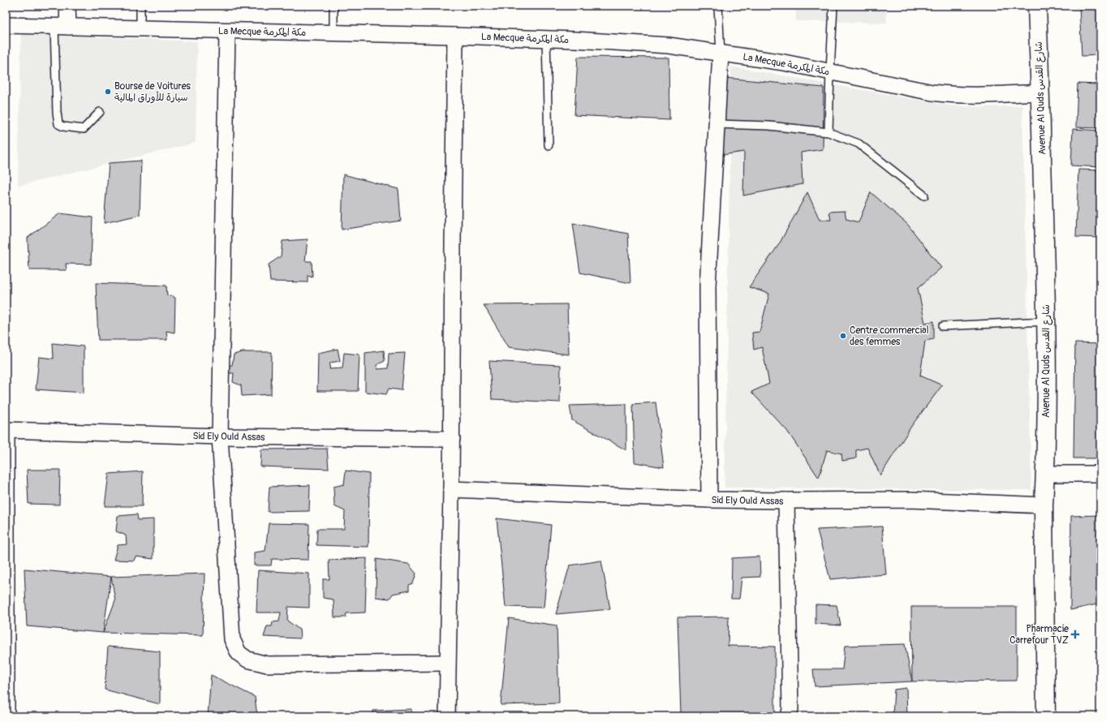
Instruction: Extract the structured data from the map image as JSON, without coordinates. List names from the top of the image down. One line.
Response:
{"streets":{"street":["La Mecque مكة المكرمة","Avenue Al Quds شارع القدس","Sid Ely Ould Assas"]},"crossings":[["La Mecque مكة المكرمة","Avenue Al Quds شارع القدس"],["Avenue Al Quds شارع القدس","Sid Ely Ould Assas"]],"places":{"other":["Bourse de Voitures سيارة للأوراق المالية","Centre commercial des femmes"],"health":["Pharmacie Carrefour TVZ"]}}
